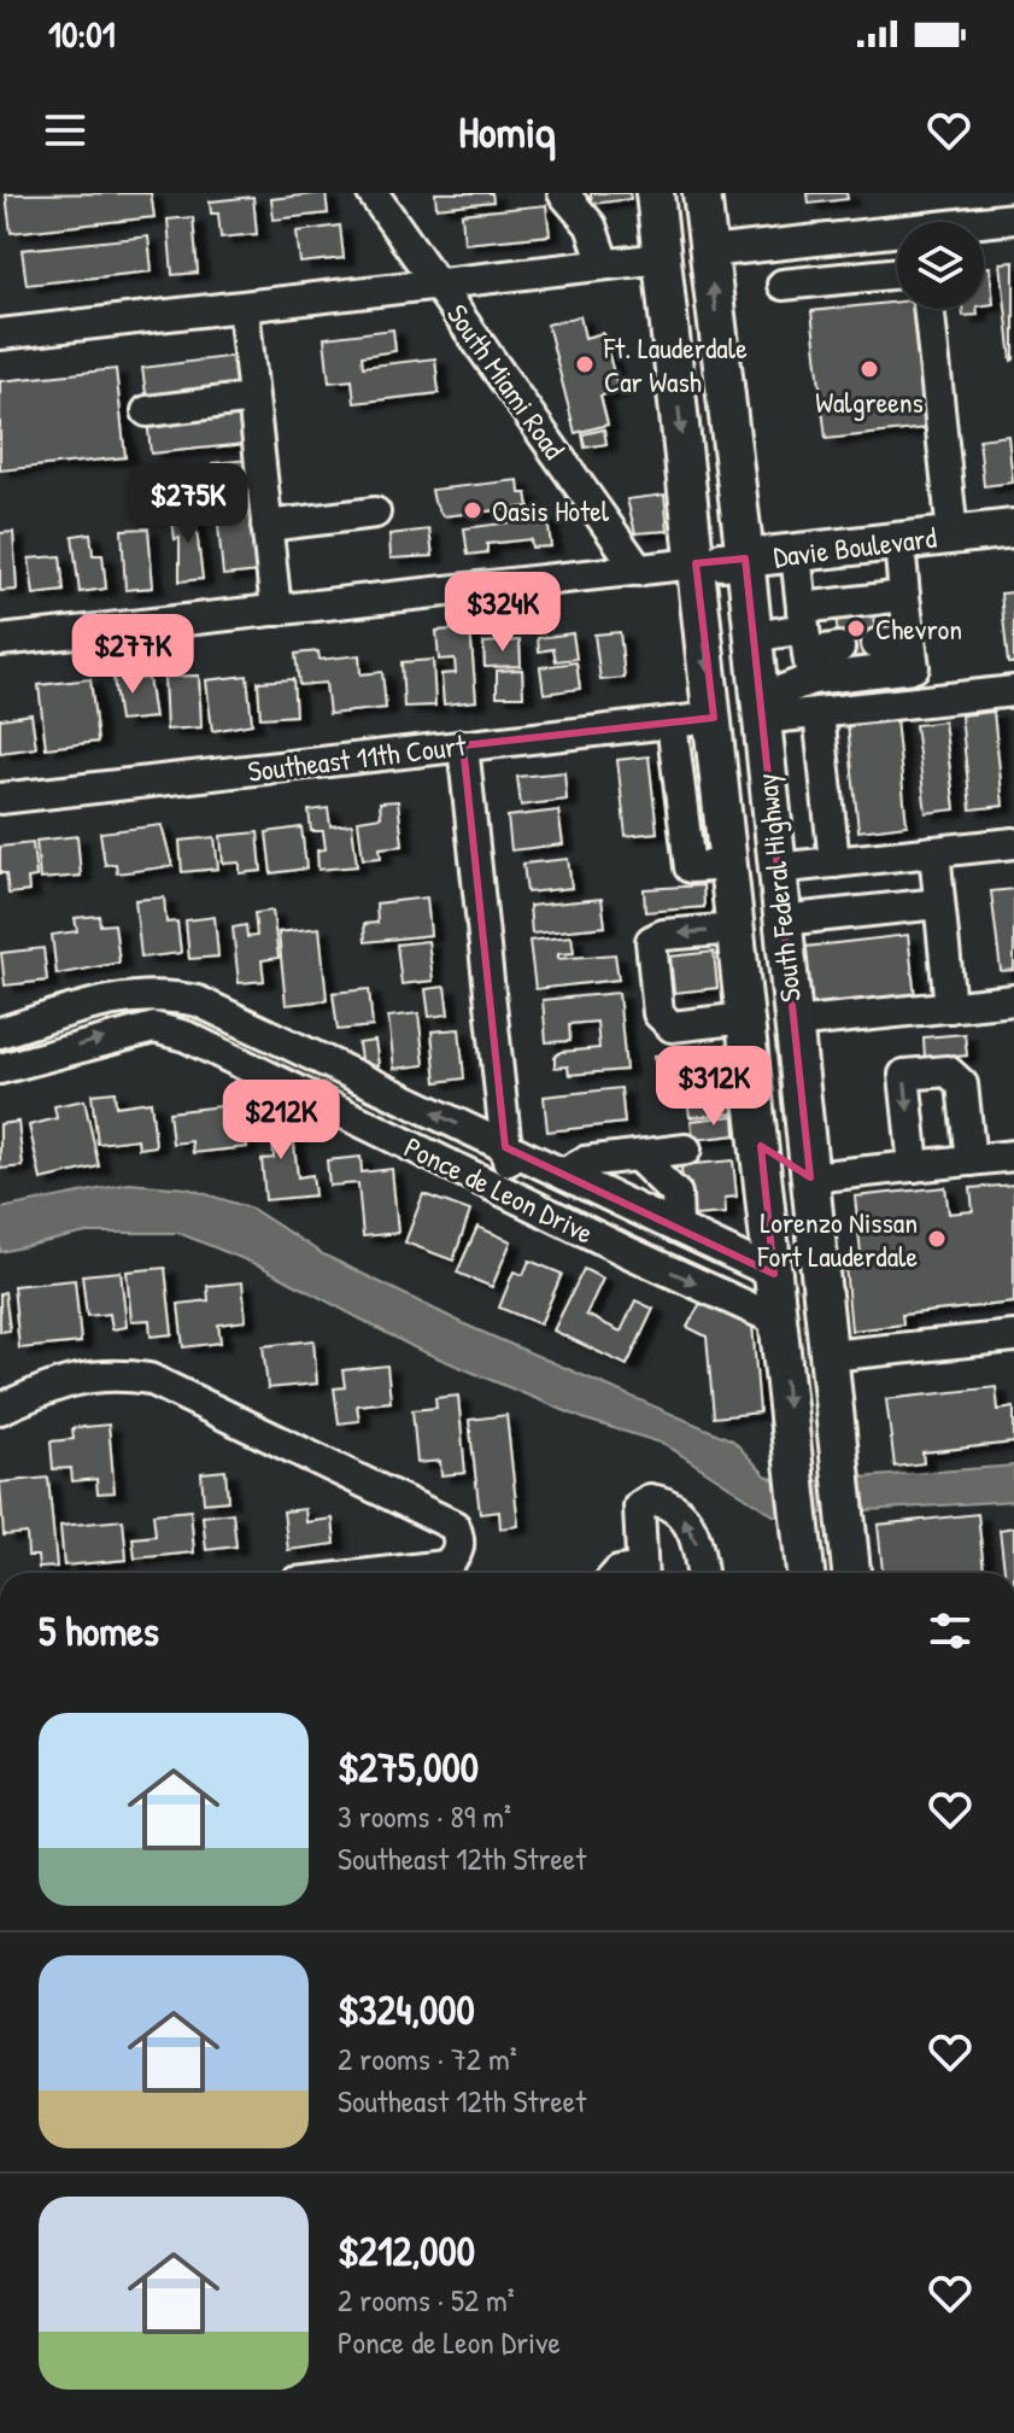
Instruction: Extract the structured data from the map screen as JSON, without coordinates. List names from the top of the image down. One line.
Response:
{"streets":{"main road":["Davie Boulevard","South Federal Highway"],"street":["South Miami Road","Southeast 11th Court","Ponce de Leon Drive"]},"crossings":[["Davie Boulevard","South Federal Highway"],["Southeast 11th Court","South Federal Highway"]],"places":["Ft. Lauderdale Car Wash","Walgreens","Oasis Hotel","Chevron","Lorenzo Nissan Fort Lauderdale"],"page":{"status":"10:01","header":"Homiq","price":["$275K","$324K","$277K","$312K","$212K"],"heading":"5 homes","list":[{"name":"$275,000","note":"3 rooms · 89 m² · Southeast 12th Street"},{"name":"$324,000","note":"2 rooms · 72 m² · Southeast 12th Street"},{"name":"$212,000","note":"2 rooms · 52 m² · Ponce de Leon Drive"}]}}
